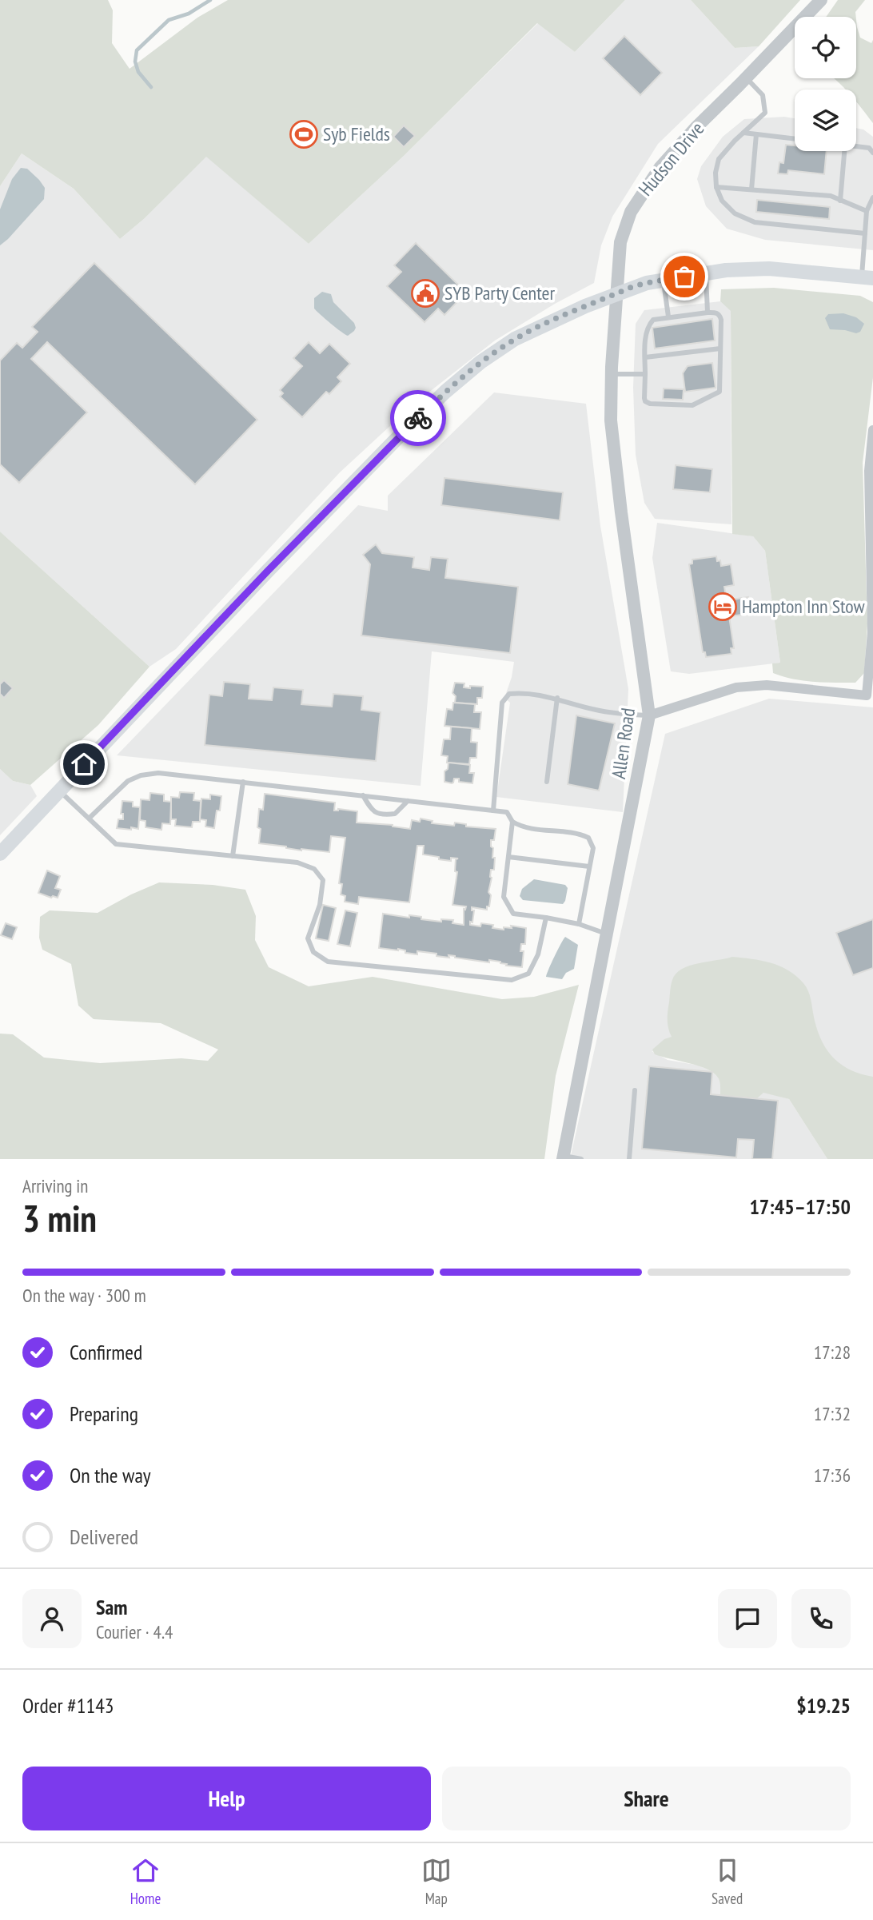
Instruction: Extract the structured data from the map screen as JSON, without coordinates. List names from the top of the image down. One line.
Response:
{"streets":{"street":["Hudson Drive","Allen Road"]},"crossings":[["Hudson Drive","Allen Road"]],"places":{"sports":["Syb Fields"],"public building":["SYB Party Center"],"hotel":["Hampton Inn Stow"]},"page":{"heading":["3 min","Arriving in","17:45–17:50"],"panel":["Sam","Courier · 4.4","Order #1143","$19.25"],"bar":"On the way · 300 m","list":[["Confirmed","17:28"],["Preparing","17:32"],["On the way","17:36"],"Delivered"],"buttons":["Help","Share"],"tabs":["Home","Map","Saved"]}}
